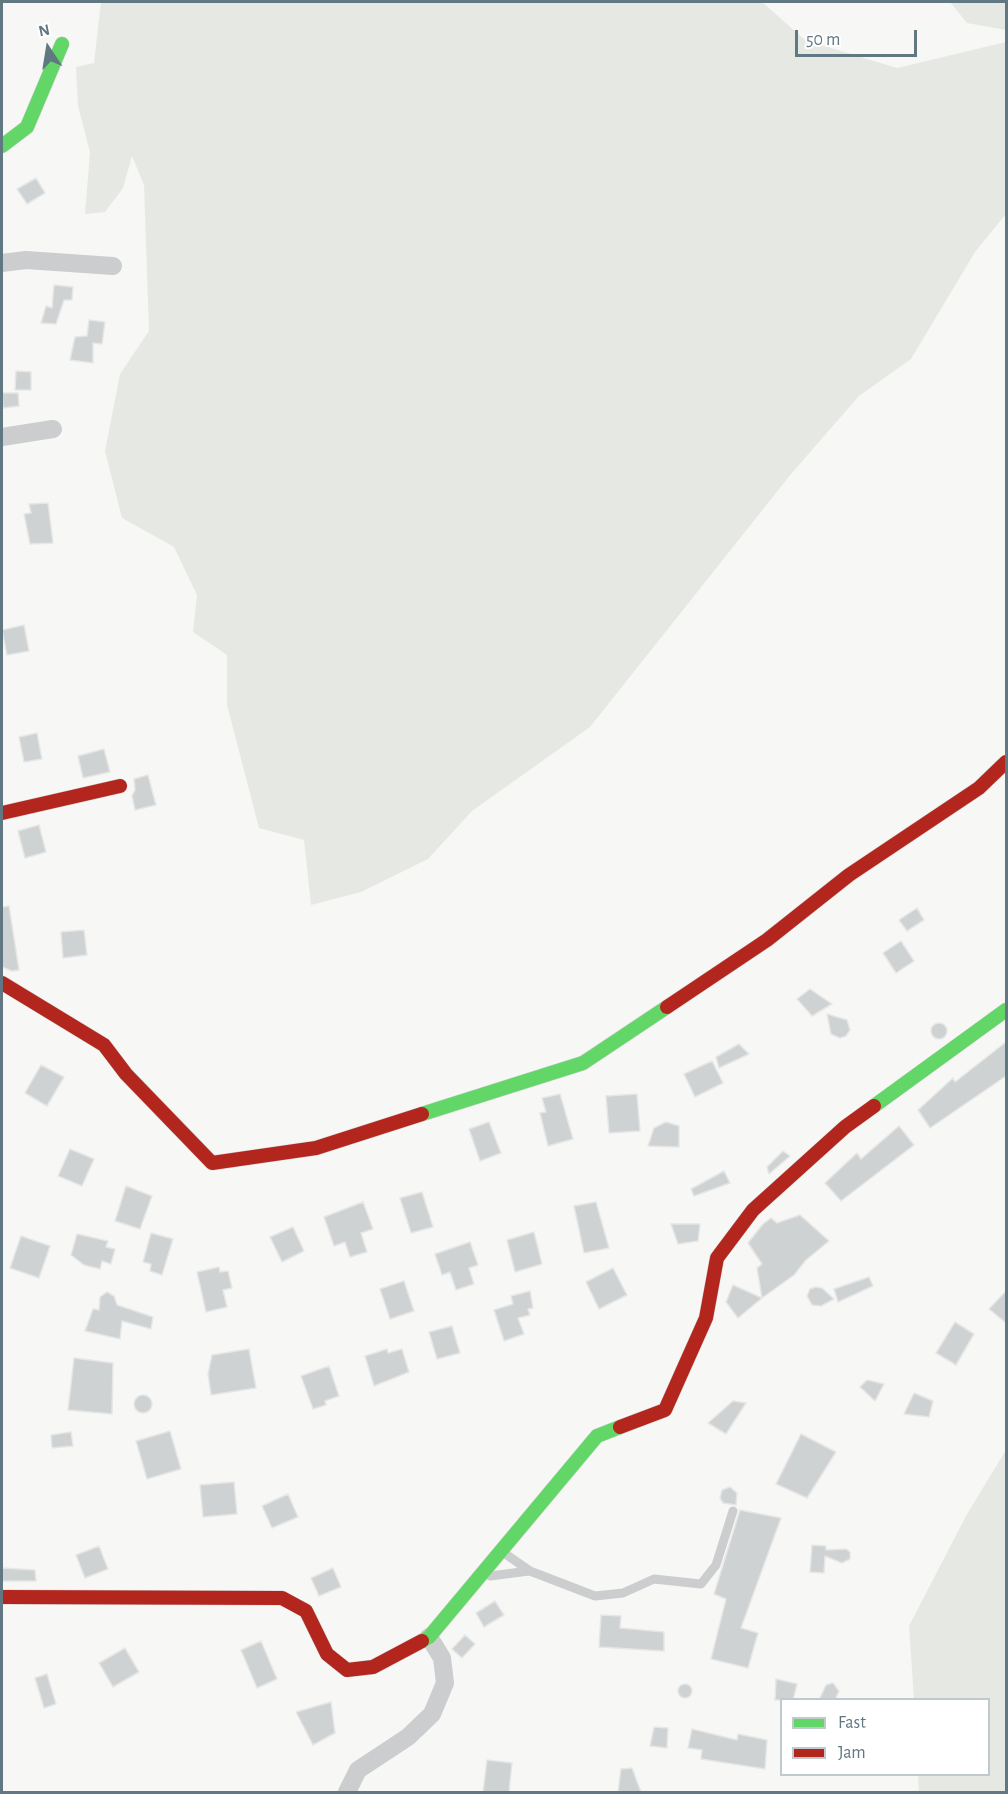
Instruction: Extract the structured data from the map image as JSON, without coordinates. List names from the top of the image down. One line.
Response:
{"legend":["Fast","Jam"],"scale_bar":"50 m","north":"top"}
